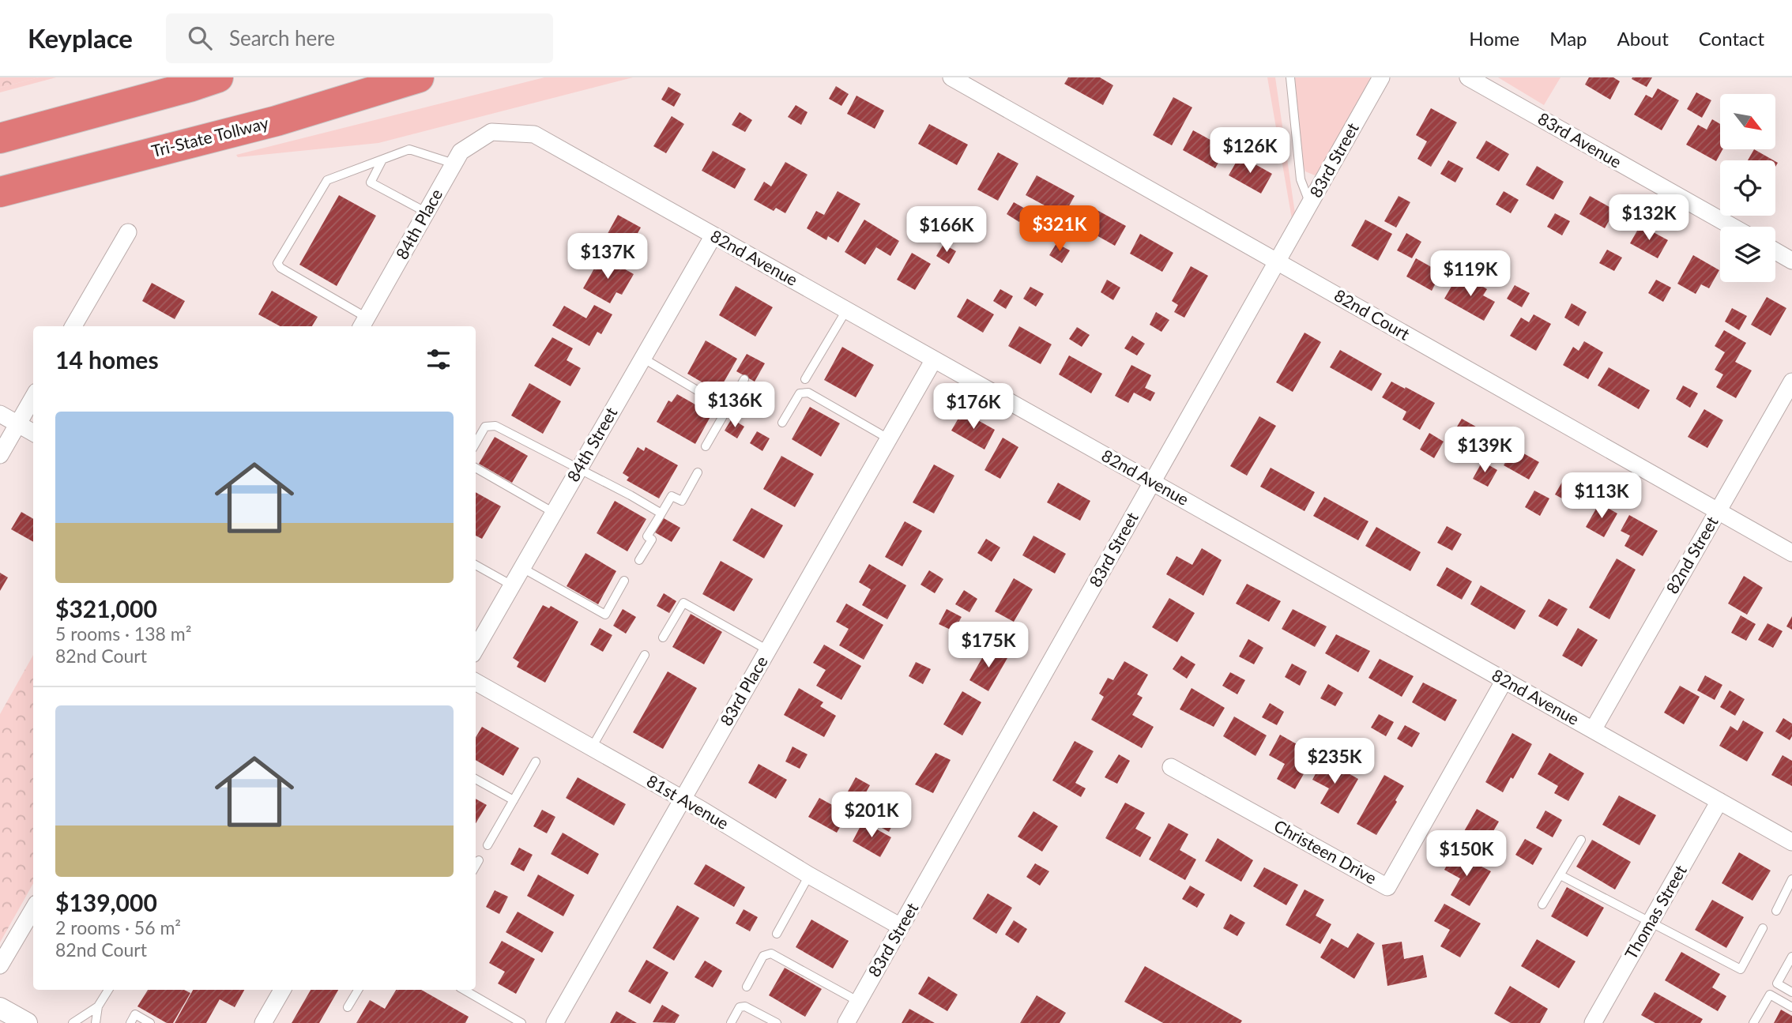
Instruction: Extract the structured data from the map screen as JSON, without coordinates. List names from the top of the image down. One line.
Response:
{"streets":{"highway":["Tri-State Tollway"],"street":["83rd Avenue","83rd Street","84th Place","82nd Avenue","82nd Court","84th Street","82nd Street","83rd Place","81st Avenue","Christeen Drive","Thomas Street"]},"crossings":[["83rd Street","82nd Avenue"],["83rd Street","82nd Court"],["83rd Street","81st Avenue"],["84th Place","82nd Avenue"],["82nd Avenue","84th Street"],["82nd Avenue","82nd Street"],["82nd Avenue","83rd Place"],["82nd Avenue","Christeen Drive"],["82nd Avenue","Thomas Street"],["82nd Court","82nd Street"],["83rd Place","81st Avenue"]],"north":"bottom right","page":{"header":"Keyplace","search":"Search here","nav":["Home","Map","About","Contact"],"price":["$126K","$132K","$321K","$166K","$137K","$119K","$136K","$176K","$139K","$113K","$175K","$235K","$201K","$150K"],"heading":"14 homes","list":[{"name":"$321,000","note":"5 rooms · 138 m² · 82nd Court"},{"name":"$139,000","note":"2 rooms · 56 m² · 82nd Court"}]}}
